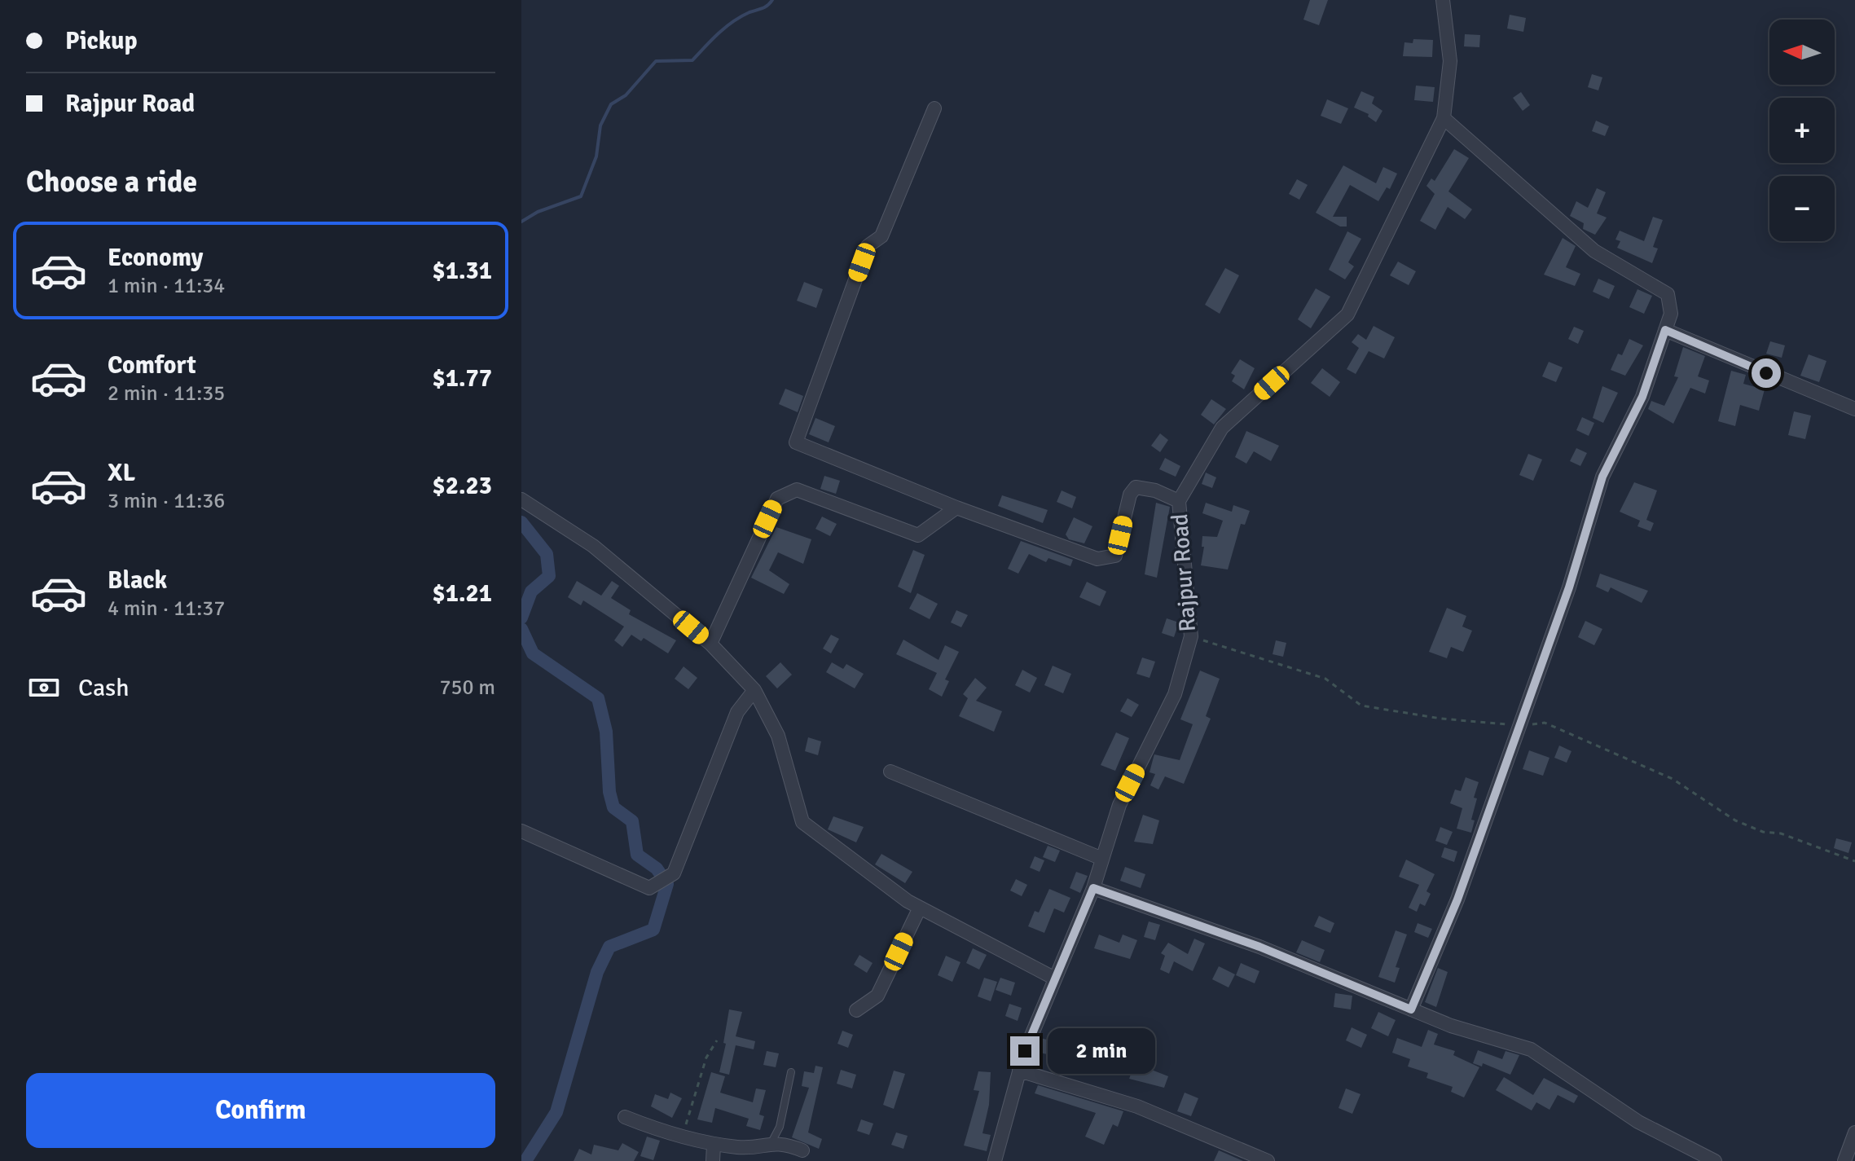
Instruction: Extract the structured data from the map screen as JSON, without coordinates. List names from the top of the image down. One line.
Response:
{"streets":{"street":["Rajpur Road"]},"north":"left","page":{"banner":["Pickup","Rajpur Road"],"map_buttons":["+","−"],"heading":"Choose a ride","list":[{"name":"Economy","note":"1 min · 11:34","value":"$1.31"},{"name":"Comfort","note":"2 min · 11:35","value":"$1.77"},{"name":"XL","note":"3 min · 11:36","value":"$2.23"},{"name":"Black","note":"4 min · 11:37","value":"$1.21"}],"pay":["Cash","750 m"],"bubble":"2 min","buttons":"Confirm"}}
